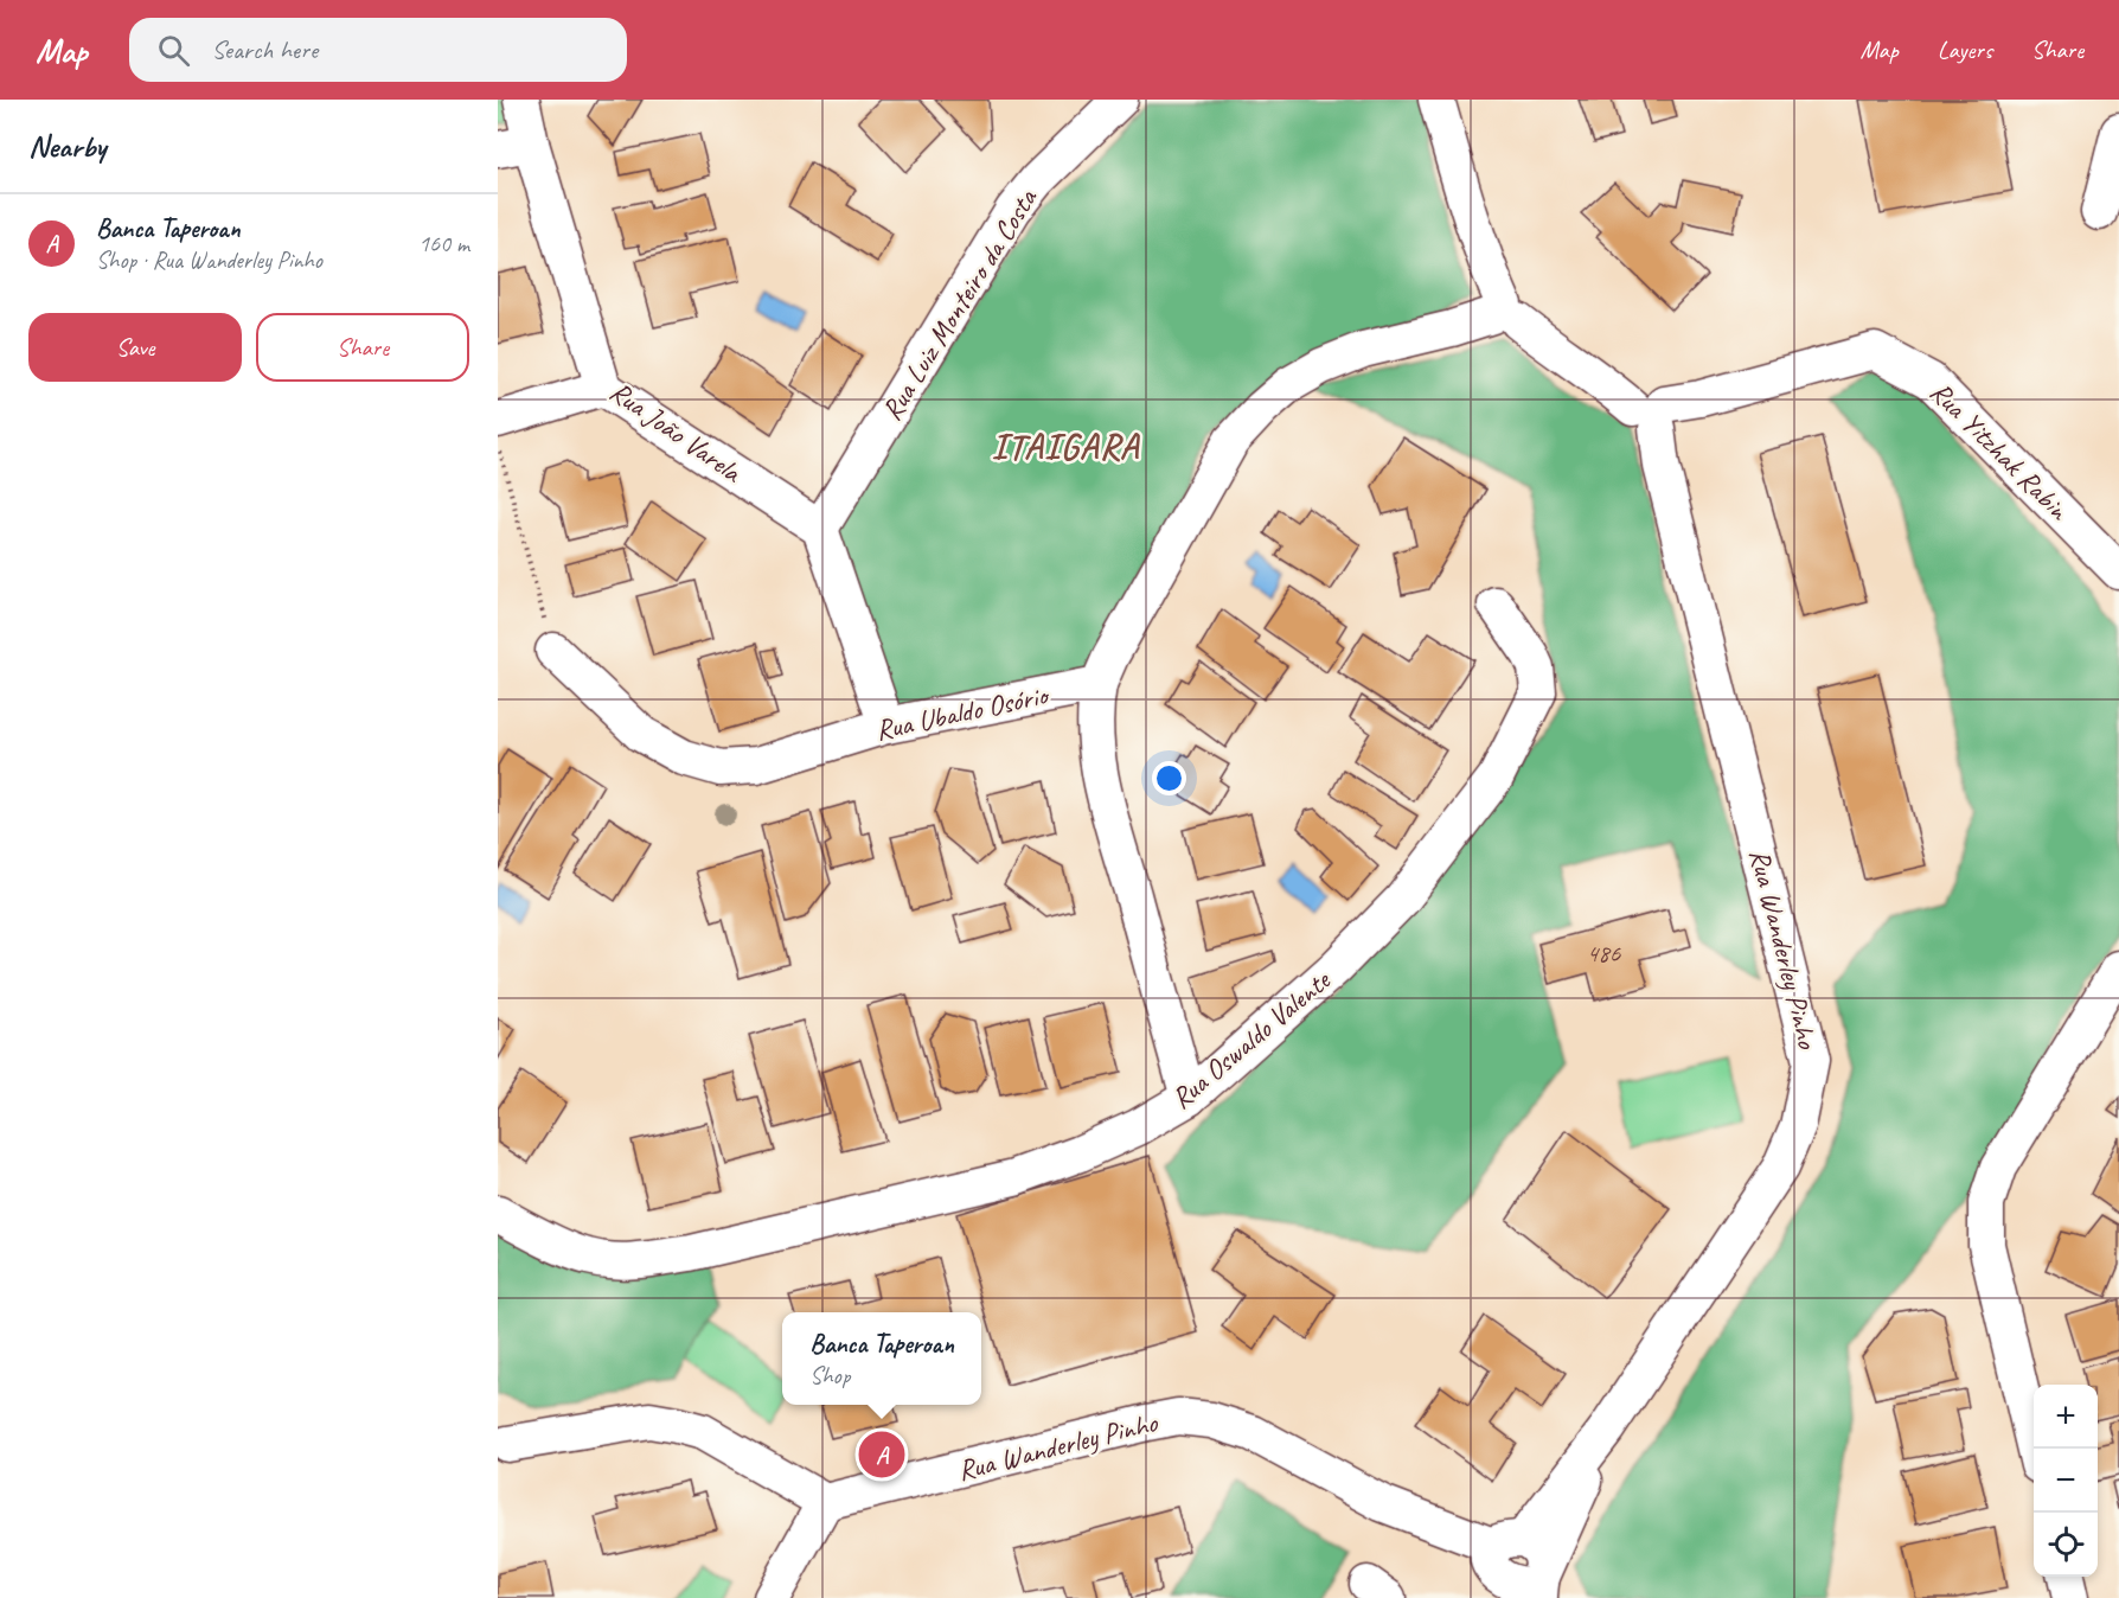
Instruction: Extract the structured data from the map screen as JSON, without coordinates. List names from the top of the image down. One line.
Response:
{"streets":{"street":["Rua Luiz Monteiro da Costa","Rua João Varela","Rua Yitzhak Rabin","Rua Ubaldo Osório","Rua Wanderley Pinho","Rua Oswaldo Valente"]},"crossings":[["Rua Luiz Monteiro da Costa","Rua João Varela"],["Rua Yitzhak Rabin","Rua Wanderley Pinho"]],"districts":["ITAIGARA"],"house_numbers":["486"],"page":{"header":"Map","search":"Search here","nav":["Map","Layers","Share"],"heading":"Nearby","list":[{"mark":"A","name":"Banca Taperoan","note":"Shop · Rua Wanderley Pinho","value":"160 m"}],"buttons":["Save","Share"],"popup":["Banca Taperoan","Shop"],"map_buttons":["+","−"],"pins":"A"}}
